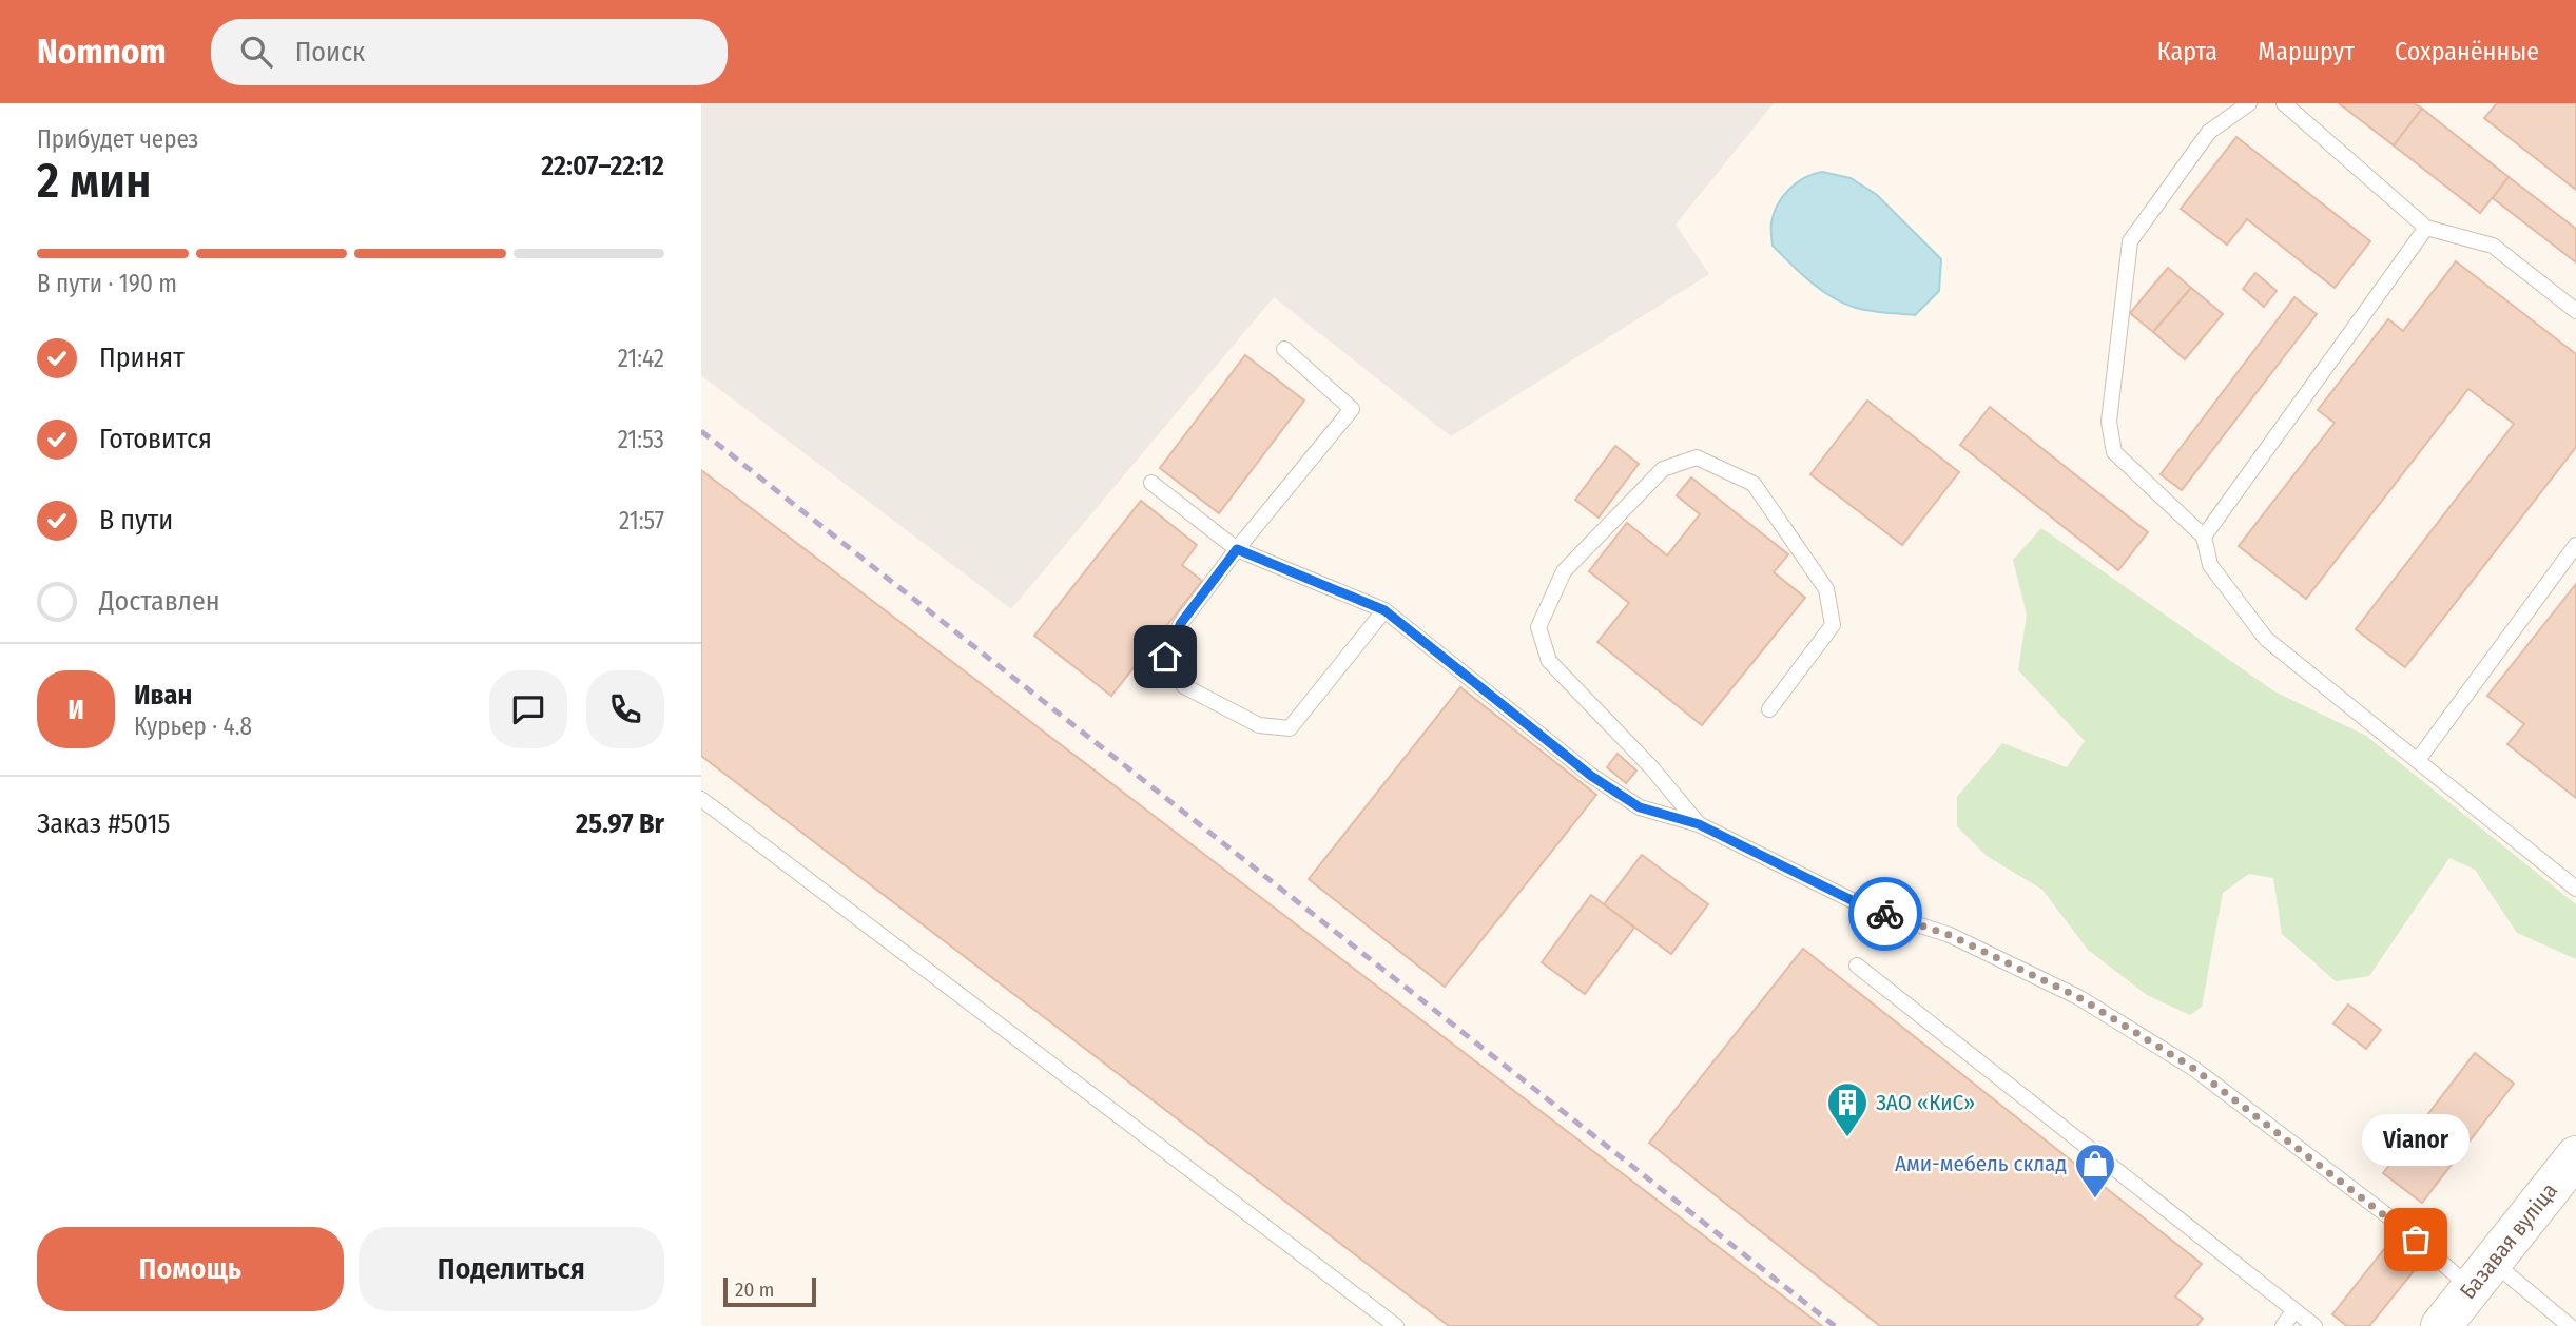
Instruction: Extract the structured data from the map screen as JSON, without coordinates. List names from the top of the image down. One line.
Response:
{"streets":{"street":["Базавая вуліца"]},"places":{"building":["ЗАО «КиС»"],"shop":["Ами-мебель склад"],"other":["Vianor"]},"scale_bar":"20 m","page":{"header":"Nomnom","search":"Поиск","nav":["Карта","Маршрут","Сохранённые"],"heading":["2 мин","Прибудет через","22:07–22:12"],"panel":["Иван","Курьер · 4.8","Заказ #5015","25.97 Br"],"bar":"В пути · 190 m","list":[["Принят","21:42"],["Готовится","21:53"],["В пути","21:57"],"Доставлен"],"round":"И","bubble":"Vianor","buttons":["Помощь","Поделиться"],"scale":"20 m"}}
